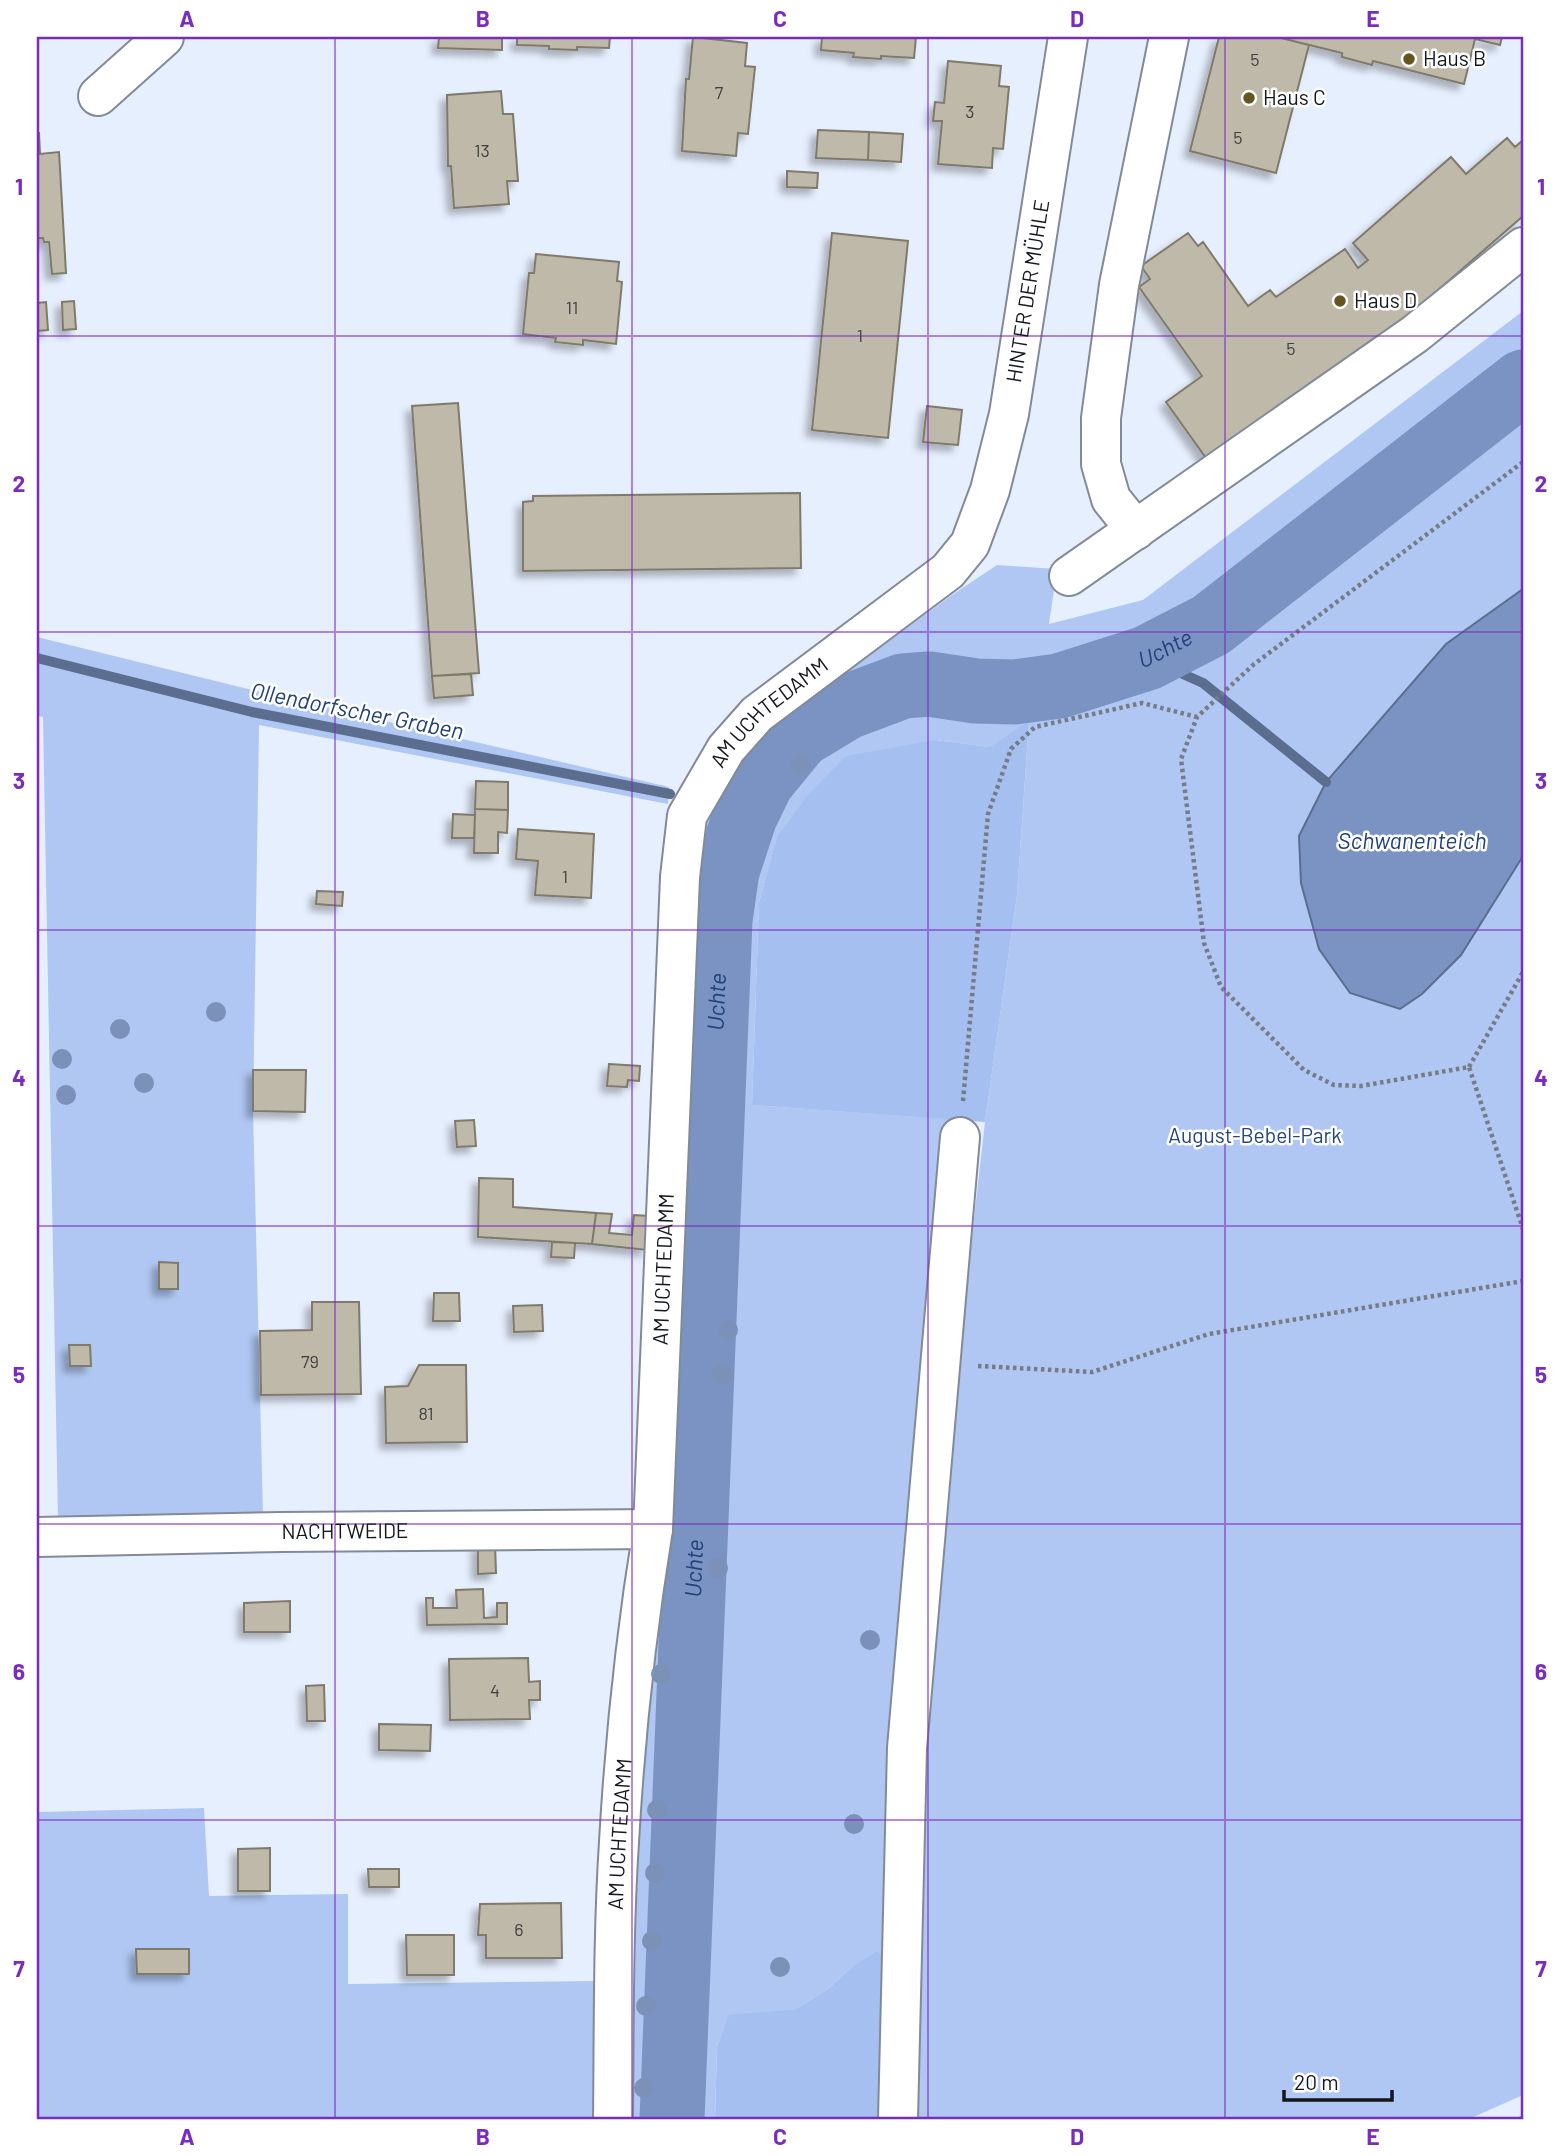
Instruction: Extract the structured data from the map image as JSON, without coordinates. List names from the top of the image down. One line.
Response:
{"streets":{"street":["HINTER DER MÜHLE","AM UCHTEDAMM","NACHTWEIDE"]},"crossings":[["HINTER DER MÜHLE","AM UCHTEDAMM"],["AM UCHTEDAMM","NACHTWEIDE"]],"water":["Uchte","Ollendorfscher Graben","Schwanenteich"],"parks":["August-Bebel-Park"],"places":["Haus B","Haus C","Haus D"],"house_numbers":["5","7","3","5","13","11","1","5","1","79","81","4","6"],"scale_bar":"20 m","grid":{"columns":["A","B","C","D","E"],"rows":["1","2","3","4","5","6","7"]}}
